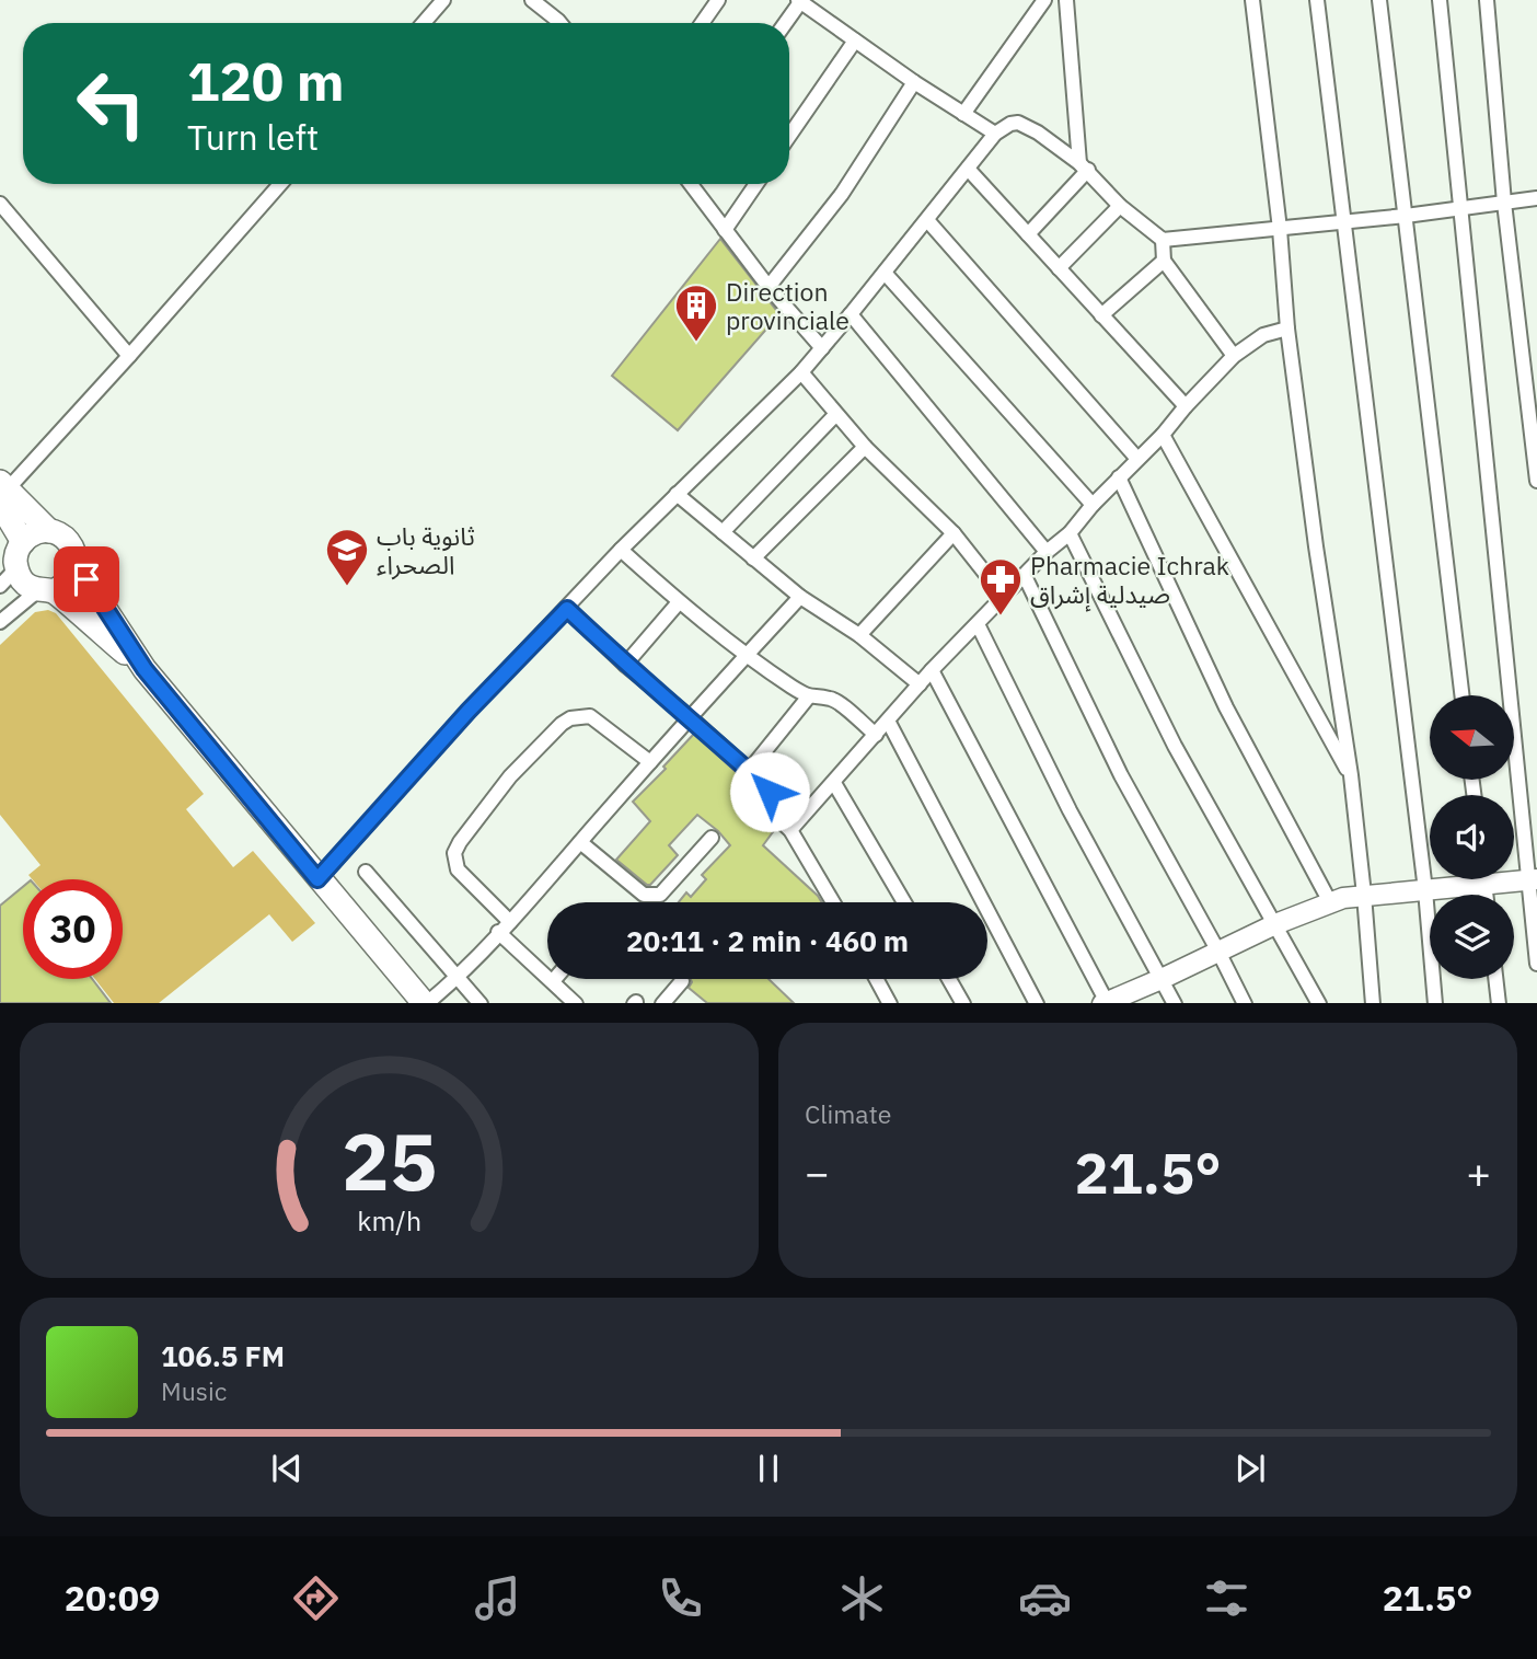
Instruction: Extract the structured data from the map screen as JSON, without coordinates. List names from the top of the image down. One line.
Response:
{"places":{"building":["Direction provinciale"],"school or university":["ثانوية باب الصحراء"],"pharmacy":["Pharmacie Ichrak صيدلية إشراق"]},"north":"left","page":{"turn":["120 m","Turn left"],"limit":"30","trip":"20:11 · 2 min · 460 m","tile":"Climate","heat":["−","21.5°","+"],"song":["106.5 FM","Music"],"tabs":["20:09","21.5°"],"gauge":["25","km/h"]}}
